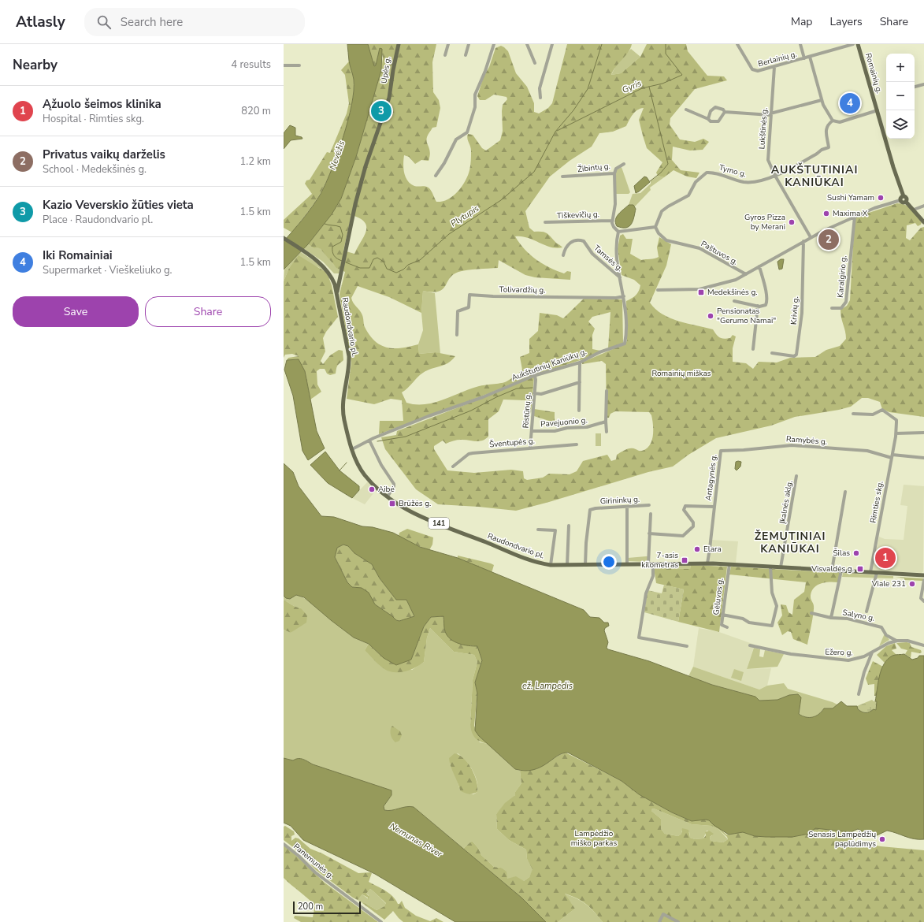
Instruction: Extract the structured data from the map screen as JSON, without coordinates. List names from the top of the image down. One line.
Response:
{"streets":{"main road":["Upės g.","Romainių g.","Raudondvario pl.","141"],"street":["Berlainių g.","Lukštinės g.","Žibintų g.","Tymo g.","Tiškevičių g.","Paštuvos g.","Tamsės g.","Karalgirio g.","Tolivardžių g.","Krivių g.","Aukštutinių Kaniūkų g.","Ristūnų g.","Pavejuonio g.","Ramybės g.","Šventupės g.","Antagynės g.","Girininkų g.","Įkalnės aklg.","Rimties skg.","Gėluvos g.","Salyno g.","Ežero g.","Panemunės g."]},"crossings":[["Berlainių g.","Lukštinės g."],["Upės g.","Raudondvario pl."],["Lukštinės g.","Tymo g."],["Tymo g.","Paštuvos g."],["Tamsės g.","Aukštutinių Kaniūkų g."],["Tolivardžių g.","Aukštutinių Kaniūkų g."],["Raudondvario pl.","Aukštutinių Kaniūkų g."],["Raudondvario pl.","Antagynės g."],["Raudondvario pl.","Girininkų g."],["Raudondvario pl.","Įkalnės aklg."],["Raudondvario pl.","Rimties skg."],["Raudondvario pl.","141"],["Raudondvario pl.","Gėluvos g."],["Aukštutinių Kaniūkų g.","Ristūnų g."],["Ristūnų g.","Pavejuonio g."],["Ristūnų g.","Šventupės g."],["Ramybės g.","Antagynės g."],["Ramybės g.","Rimties skg."],["Salyno g.","Ežero g."]],"districts":["AUKŠTUTINIAI KANIŪKAI","ŽEMUTINIAI KANIŪKAI"],"water":["Gyris","Nevėžis","Plytupis","ež. Lampėdis","Nemunas River"],"parks":["Romainių miškas","Lampėdžio miško parkas"],"places":{"other":["Sushi Yamam","Maxima X","Gyros Pizza by Merani","Pensionatas \"Gerumo Namai\"","Aibė","Elara","Šilas","Viale 231","Senasis Lampėdžių paplūdimys"],"transit":["Medekšinės g.","Brūžės g.","7-asis kilometras","Visvaldės g."]},"scale_bar":"200 m","page":{"header":"Atlasly","search":"Search here","nav":["Map","Layers","Share"],"heading":["Nearby","4 results"],"map_buttons":["+","−"],"list":[{"mark":"1","name":"Ąžuolo šeimos klinika","note":"Hospital · Rimties skg.","value":"820 m"},{"mark":"2","name":"Privatus vaikų darželis","note":"School · Medekšinės g.","value":"1.2 km"},{"mark":"3","name":"Kazio Veverskio žūties vieta","note":"Place · Raudondvario pl.","value":"1.5 km"},{"mark":"4","name":"Iki Romainiai","note":"Supermarket · Vieškeliuko g.","value":"1.5 km"}],"pins":["4","3","2","1"],"buttons":["Save","Share"],"scale":"200 m"}}
